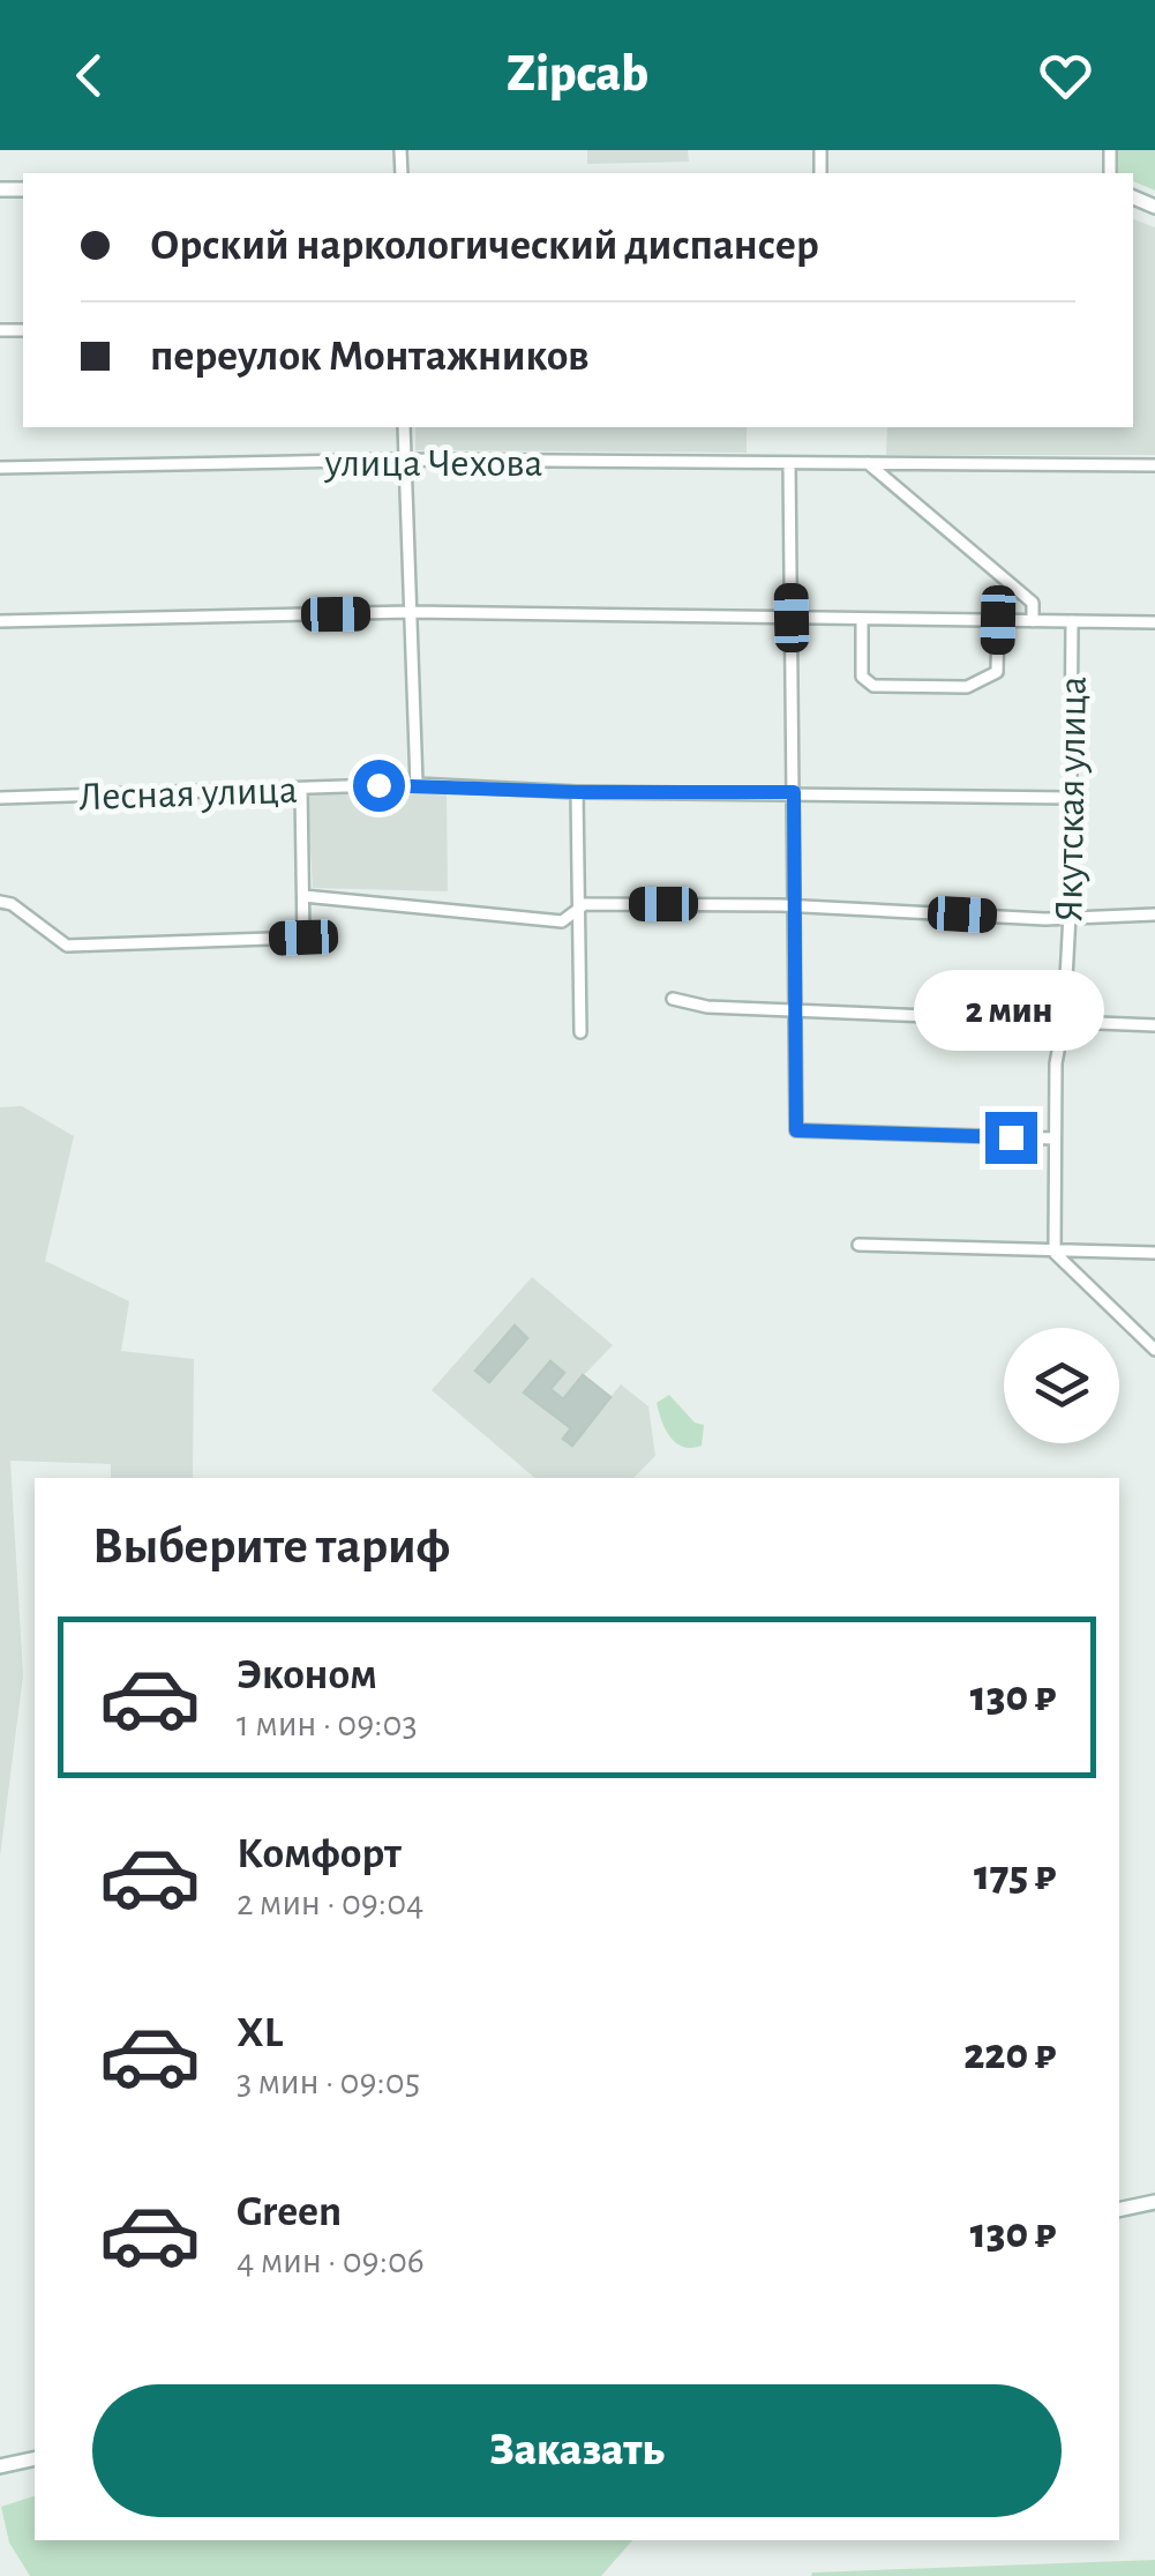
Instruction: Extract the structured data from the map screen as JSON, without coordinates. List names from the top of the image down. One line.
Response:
{"streets":{"street":["улица Чехова","Лесная улица","Якутская улица"]},"crossings":[["Лесная улица","Якутская улица"]],"page":{"header":"Zipcab","banner":["Орский наркологический диспансер","переулок Монтажников"],"bubble":"2 мин","heading":"Выберите тариф","list":[{"name":"Эконом","note":"1 мин · 09:03","value":"130 ₽"},{"name":"Комфорт","note":"2 мин · 09:04","value":"175 ₽"},{"name":"XL","note":"3 мин · 09:05","value":"220 ₽"},{"name":"Green","note":"4 мин · 09:06","value":"130 ₽"}],"buttons":"Заказать"}}
